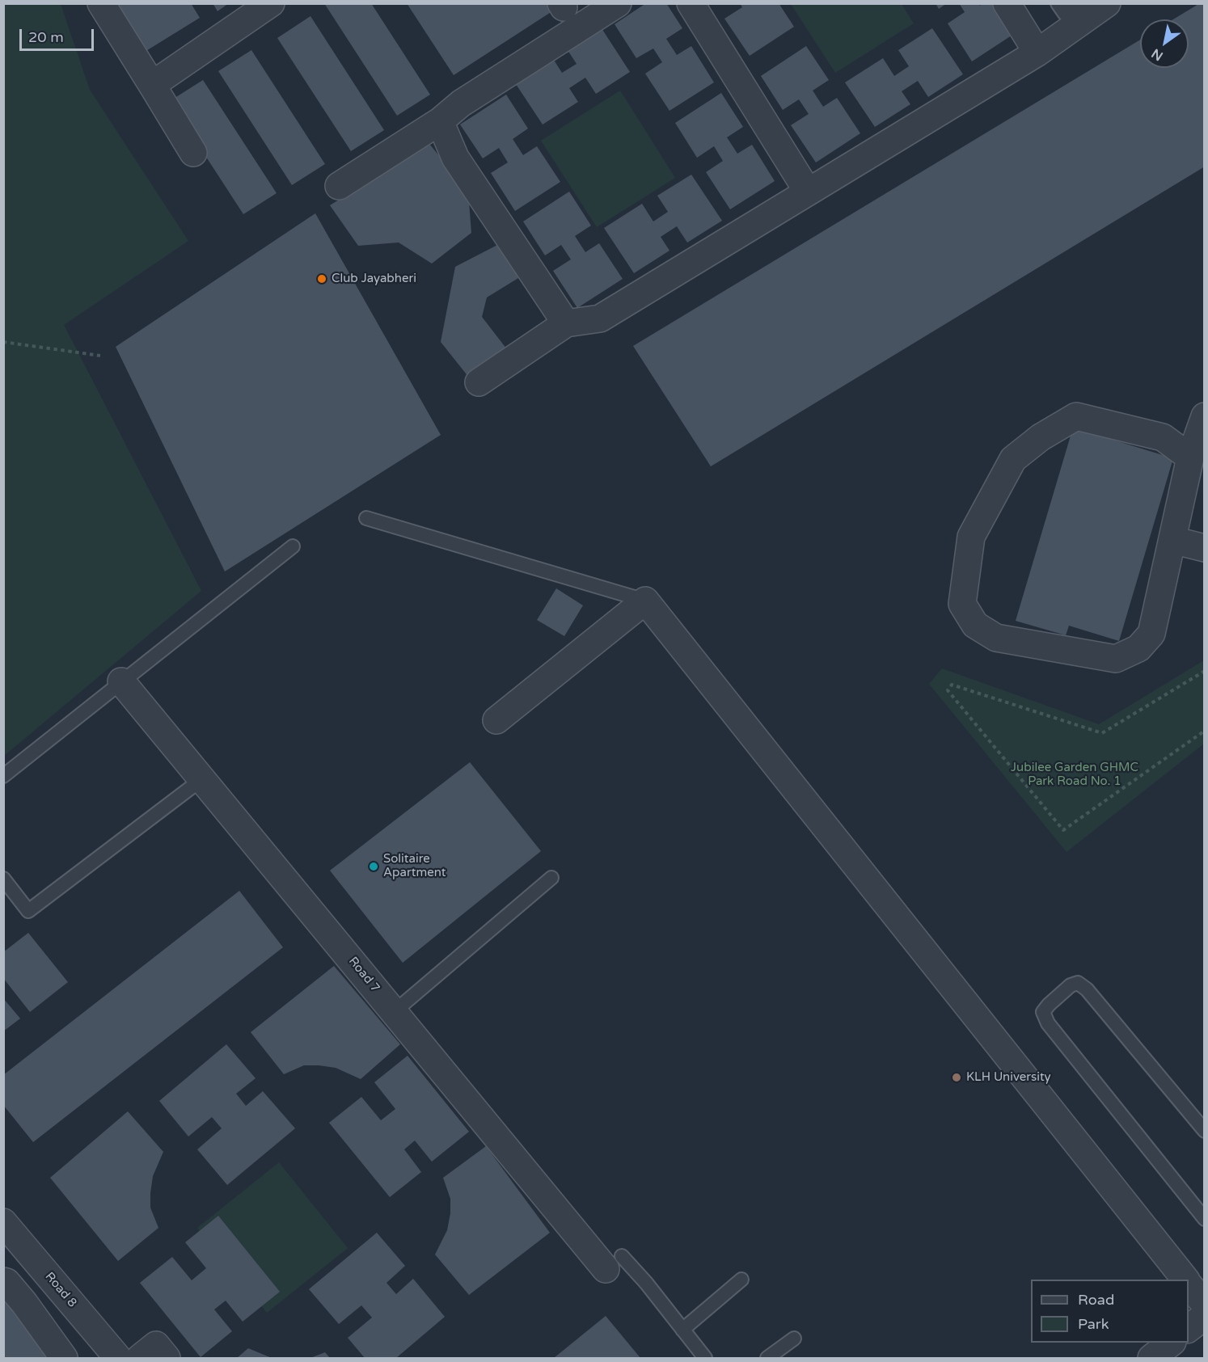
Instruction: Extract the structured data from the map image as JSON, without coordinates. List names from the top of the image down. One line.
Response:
{"streets":{"street":["Road 7","Road 8"]},"parks":["Jubilee Garden GHMC Park Road No. 1"],"places":["Club Jayabheri","Solitaire Apartment","KLH University"],"legend":["Road","Park"],"scale_bar":"20 m","north":"bottom left"}
